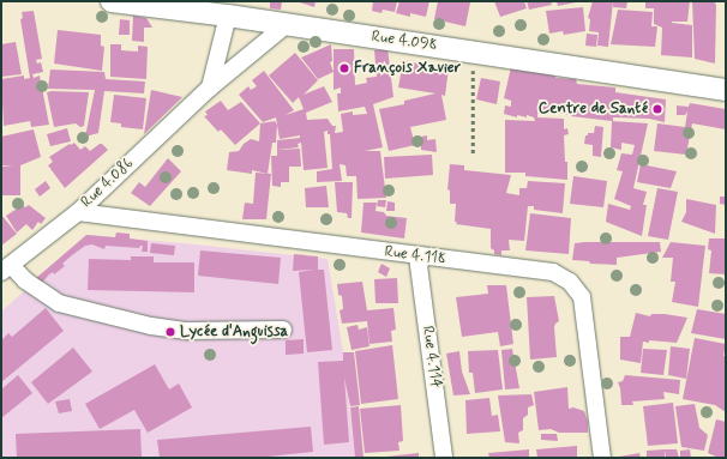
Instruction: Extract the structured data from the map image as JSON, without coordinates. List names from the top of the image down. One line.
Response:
{"streets":{"main road":["Rue 4.098"],"street":["Rue 4.086","Rue 4.118","Rue 4.114"]},"crossings":[["Rue 4.098","Rue 4.086"],["Rue 4.086","Rue 4.118"],["Rue 4.118","Rue 4.114"]],"places":["François Xavier","Centre de Santé","Lycée d'Anguissa"]}
